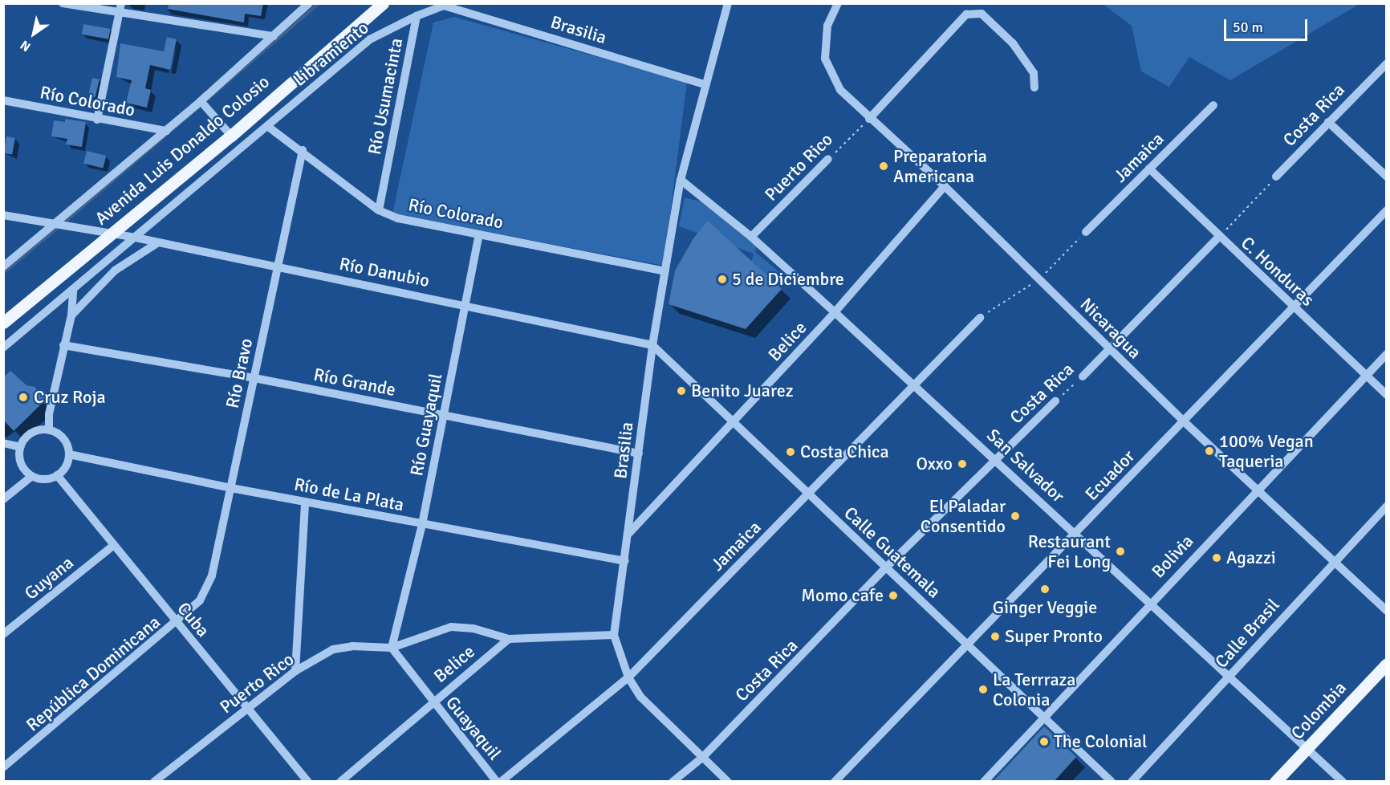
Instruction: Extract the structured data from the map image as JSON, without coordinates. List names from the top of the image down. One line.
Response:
{"streets":{"main road":["Avenida Luis Donaldo Colosio","Colombia"],"street":["Brasilia","Libramiento","Río Usumacinta","Río Colorado","Costa Rica","Jamaica","Puerto Rico","C. Honduras","Río Danubio","Nicaragua","Belice","Río Bravo","Río Grande","Río Guayaquil","San Salvador","Ecuador","Río de La Plata","Calle Guatemala","Bolivia","Guyana","Cuba","Calle Brasil","República Dominicana","Guayaquil"]},"crossings":[["Brasilia","Río Usumacinta"],["Brasilia","Río Colorado"],["Brasilia","Costa Rica"],["Brasilia","Jamaica"],["Brasilia","Río Danubio"],["Brasilia","Belice"],["Brasilia","Río Grande"],["Brasilia","San Salvador"],["Brasilia","Río de La Plata"],["Brasilia","Calle Guatemala"],["Libramiento","Río Usumacinta"],["Libramiento","Río Colorado"],["Libramiento","Río Danubio"],["Río Usumacinta","Río Colorado"],["Río Colorado","Río Bravo"],["Río Colorado","Río Guayaquil"],["Costa Rica","C. Honduras"],["Costa Rica","Nicaragua"],["Costa Rica","San Salvador"],["Costa Rica","Calle Guatemala"],["Avenida Luis Donaldo Colosio","Río Danubio"],["Jamaica","C. Honduras"],["Jamaica","San Salvador"],["Jamaica","Calle Guatemala"],["Puerto Rico","Nicaragua"],["Puerto Rico","Río Guayaquil"],["Puerto Rico","San Salvador"],["Puerto Rico","Cuba"],["Puerto Rico","Guayaquil"],["C. Honduras","Ecuador"],["C. Honduras","Bolivia"],["Río Danubio","Río Bravo"],["Río Danubio","Río Guayaquil"],["Río Danubio","Calle Guatemala"],["Nicaragua","Belice"],["Nicaragua","Ecuador"],["Nicaragua","Bolivia"],["Nicaragua","Calle Brasil"],["Belice","San Salvador"],["Belice","Calle Guatemala"],["Belice","Guayaquil"],["Río Bravo","Río Grande"],["Río Bravo","Río de La Plata"],["Río Bravo","República Dominicana"],["Río Grande","Río Guayaquil"],["Río Guayaquil","Río de La Plata"],["Río Guayaquil","Guayaquil"],["San Salvador","Ecuador"],["San Salvador","Bolivia"],["San Salvador","Calle Brasil"],["San Salvador","Colombia"],["Ecuador","Calle Guatemala"],["Río de La Plata","Cuba"],["Calle Guatemala","Bolivia"],["Guyana","Cuba"],["Cuba","República Dominicana"]],"places":["Preparatoria Americana","5 de Diciembre","Benito Juarez","Cruz Roja","100% Vegan Taqueria","Costa Chica","Oxxo","El Paladar Consentido","Restaurant Fei Long","Agazzi","Ginger Veggie","Momo cafe","Super Pronto","La Terrraza Colonia","The Colonial"],"scale_bar":"50 m","north":"bottom left"}
